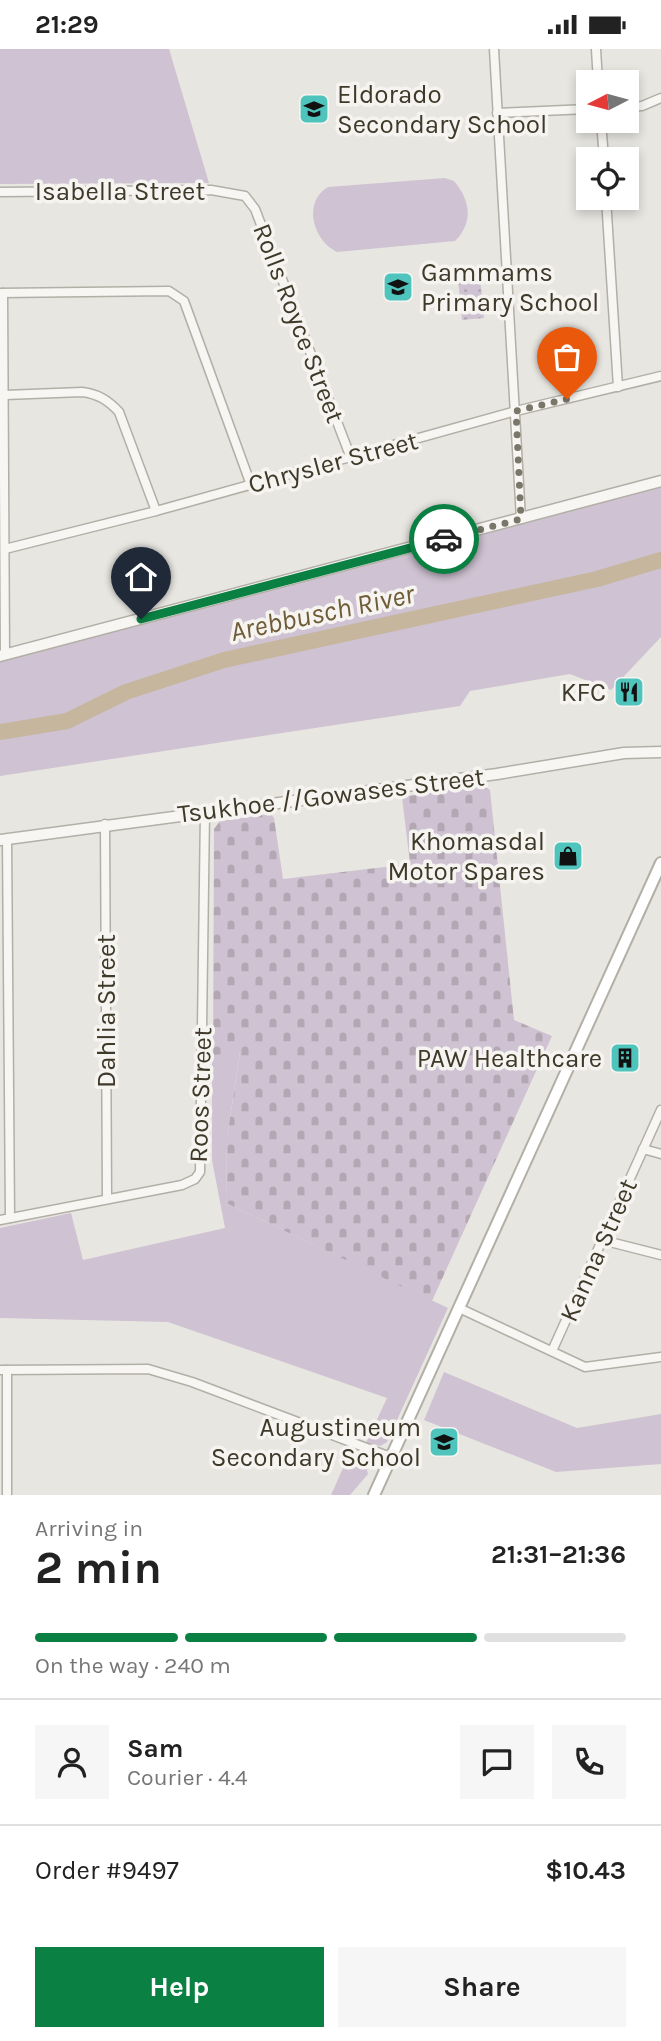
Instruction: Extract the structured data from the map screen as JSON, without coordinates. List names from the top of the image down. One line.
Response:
{"streets":{"street":["Isabella Street","Rolls Royce Street","Chrysler Street","Tsukhoe //Gowases Street","Dahlia Street","Roos Street","Kanna Street"]},"crossings":[["Isabella Street","Rolls Royce Street"],["Rolls Royce Street","Chrysler Street"],["Tsukhoe //Gowases Street","Dahlia Street"],["Tsukhoe //Gowases Street","Roos Street"],["Dahlia Street","Roos Street"]],"water":["Arebbusch River"],"places":{"school or university":["Eldorado Secondary School","Gammams Primary School","Augustineum Secondary School"],"restaurant":["KFC"],"shop":["Khomasdal Motor Spares"],"building":["PAW Healthcare"]},"north":"left","page":{"status":"21:29","heading":["2 min","Arriving in","21:31–21:36"],"panel":["Sam","Courier · 4.4","Order #9497","$10.43"],"bar":"On the way · 240 m","buttons":["Help","Share"]}}
